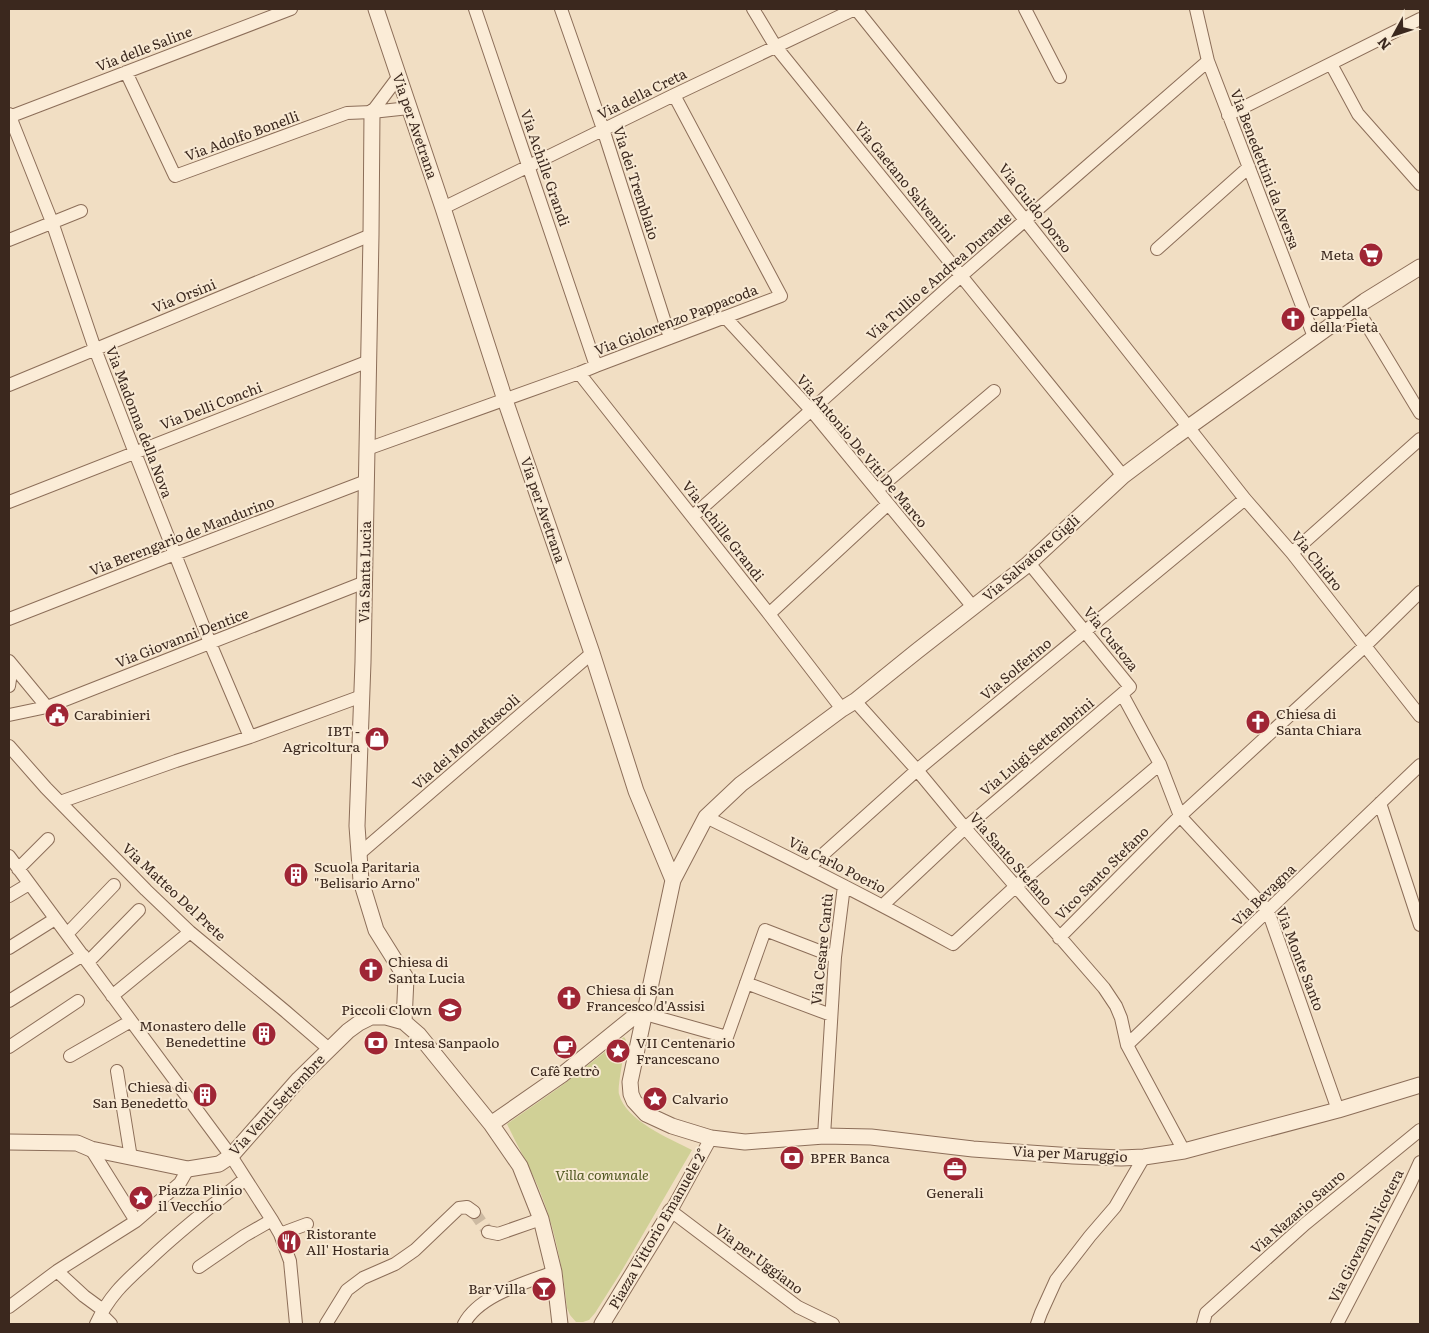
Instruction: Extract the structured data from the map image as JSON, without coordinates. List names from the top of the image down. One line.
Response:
{"streets":{"street":["Via delle Saline","Via della Creta","Via per Avetrana","Via Adolfo Bonelli","Via Achille Grandi","Via Benedettini da Aversa","Via Gaetano Salvemini","Via dei Tremblaio","Via Guido Dorso","Via Tullio e Andrea Durante","Via Orsini","Via Giolorenzo Pappacoda","Via Delli Conchi","Via Madonna della Nova","Via Antonio De Viti De Marco","Via Berengario de Mandurino","Via Salvatore Gigli","Via Chidro","Via Santa Lucia","Via Giovanni Dentice","Via Custoza","Via Solferino","Via dei Montefuscoli","Via Luigi Settembrini","Via Santo Stefano","Via Carlo Poerio","Vico Santo Stefano","Via Matteo Del Prete","Via Bevagna","Via Cesare Cantù","Via Monte Santo","Via Venti Settembre","Via per Maruggio","Via Nazario Sauro","Piazza Vittorio Emanuele 2°","Via Giovanni Nicotera","Via per Uggiano"]},"crossings":[["Via delle Saline","Via Adolfo Bonelli"],["Via delle Saline","Via Madonna della Nova"],["Via della Creta","Via per Avetrana"],["Via della Creta","Via Achille Grandi"],["Via della Creta","Via Gaetano Salvemini"],["Via della Creta","Via dei Tremblaio"],["Via della Creta","Via Guido Dorso"],["Via della Creta","Via Giolorenzo Pappacoda"],["Via per Avetrana","Via Giolorenzo Pappacoda"],["Via per Avetrana","Via Salvatore Gigli"],["Via per Avetrana","Via dei Montefuscoli"],["Via Adolfo Bonelli","Via Santa Lucia"],["Via Achille Grandi","Via Tullio e Andrea Durante"],["Via Achille Grandi","Via Giolorenzo Pappacoda"],["Via Achille Grandi","Via Salvatore Gigli"],["Via Benedettini da Aversa","Via Tullio e Andrea Durante"],["Via Benedettini da Aversa","Via Salvatore Gigli"],["Via Gaetano Salvemini","Via Tullio e Andrea Durante"],["Via Gaetano Salvemini","Via Salvatore Gigli"],["Via dei Tremblaio","Via Giolorenzo Pappacoda"],["Via Guido Dorso","Via Tullio e Andrea Durante"],["Via Guido Dorso","Via Salvatore Gigli"],["Via Guido Dorso","Via Chidro"],["Via Tullio e Andrea Durante","Via Antonio De Viti De Marco"],["Via Orsini","Via Madonna della Nova"],["Via Orsini","Via Santa Lucia"],["Via Giolorenzo Pappacoda","Via Antonio De Viti De Marco"],["Via Giolorenzo Pappacoda","Via Santa Lucia"],["Via Delli Conchi","Via Madonna della Nova"],["Via Delli Conchi","Via Santa Lucia"],["Via Madonna della Nova","Via Berengario de Mandurino"],["Via Madonna della Nova","Via Giovanni Dentice"],["Via Antonio De Viti De Marco","Via Salvatore Gigli"],["Via Berengario de Mandurino","Via Santa Lucia"],["Via Salvatore Gigli","Via Chidro"],["Via Salvatore Gigli","Via Custoza"],["Via Salvatore Gigli","Via Santo Stefano"],["Via Salvatore Gigli","Via Carlo Poerio"],["Via Chidro","Via Solferino"],["Via Chidro","Vico Santo Stefano"],["Via Santa Lucia","Via Giovanni Dentice"],["Via Santa Lucia","Via dei Montefuscoli"],["Via Santa Lucia","Via Venti Settembre"],["Via Custoza","Via Solferino"],["Via Custoza","Via Luigi Settembrini"],["Via Custoza","Vico Santo Stefano"],["Via Custoza","Via Monte Santo"],["Via Solferino","Via Santo Stefano"],["Via Solferino","Via Carlo Poerio"],["Via Luigi Settembrini","Via Santo Stefano"],["Via Luigi Settembrini","Via Carlo Poerio"],["Via Santo Stefano","Via Carlo Poerio"],["Via Santo Stefano","Vico Santo Stefano"],["Via Santo Stefano","Via Bevagna"],["Via Santo Stefano","Via per Maruggio"],["Via Carlo Poerio","Via Cesare Cantù"],["Vico Santo Stefano","Via Monte Santo"],["Via Matteo Del Prete","Via Venti Settembre"],["Via Bevagna","Via Monte Santo"],["Via Cesare Cantù","Via per Maruggio"],["Via Monte Santo","Via per Maruggio"],["Via per Maruggio","Piazza Vittorio Emanuele 2°"],["Piazza Vittorio Emanuele 2°","Via per Uggiano"]],"parks":["Villa comunale"],"places":{"supermarket":["Meta"],"church":["Cappella della Pietà","Chiesa di Santa Chiara","Chiesa di Santa Lucia","Chiesa di San Francesco d'Assisi"],"public building":["Carabinieri"],"shop":["IBT - Agricoltura"],"building":["Scuola Paritaria \"Belisario Arno\"","Monastero delle Benedettine","Chiesa di San Benedetto"],"school or university":["Piccoli Clown"],"bank":["Intesa Sanpaolo","BPER Banca"],"cafe":["Cafê Retrò"],"place":["VII Centenario Francescano","Calvario","Piazza Plinio il Vecchio"],"office":["Generali"],"restaurant":["Ristorante All' Hostaria"],"bar":["Bar Villa"]},"north":"bottom left"}
